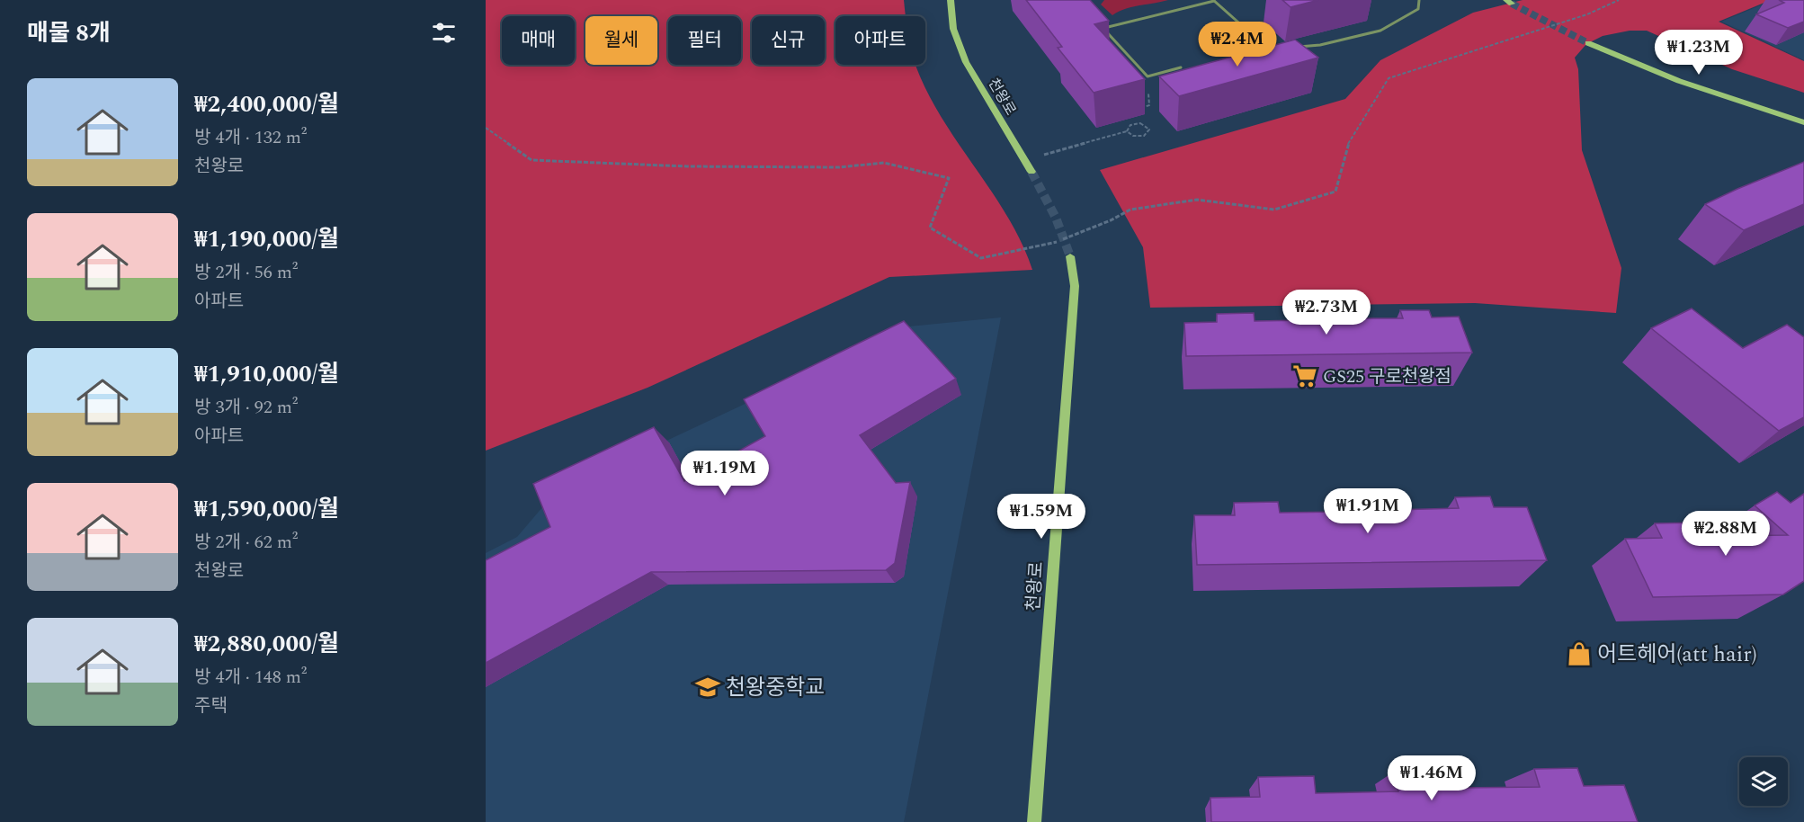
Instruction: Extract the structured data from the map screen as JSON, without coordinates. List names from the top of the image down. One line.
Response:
{"streets":{"street":["천왕로"]},"places":{"supermarket":["GS25 구로천왕점"],"shop":["어트헤어(att hair)"],"school or university":["천왕중학교"]},"page":{"heading":"매물 8개","chip":["매매","월세","필터","신규","아파트"],"price":["₩2.4M","₩1.23M","₩2.73M","₩1.19M","₩1.91M","₩1.59M","₩2.88M","₩1.46M"],"list":[{"name":"₩2,400,000/월","note":"방 4개 · 132 m² · 천왕로"},{"name":"₩1,190,000/월","note":"방 2개 · 56 m² · 아파트"},{"name":"₩1,910,000/월","note":"방 3개 · 92 m² · 아파트"},{"name":"₩1,590,000/월","note":"방 2개 · 62 m² · 천왕로"},{"name":"₩2,880,000/월","note":"방 4개 · 148 m² · 주택"}]}}
